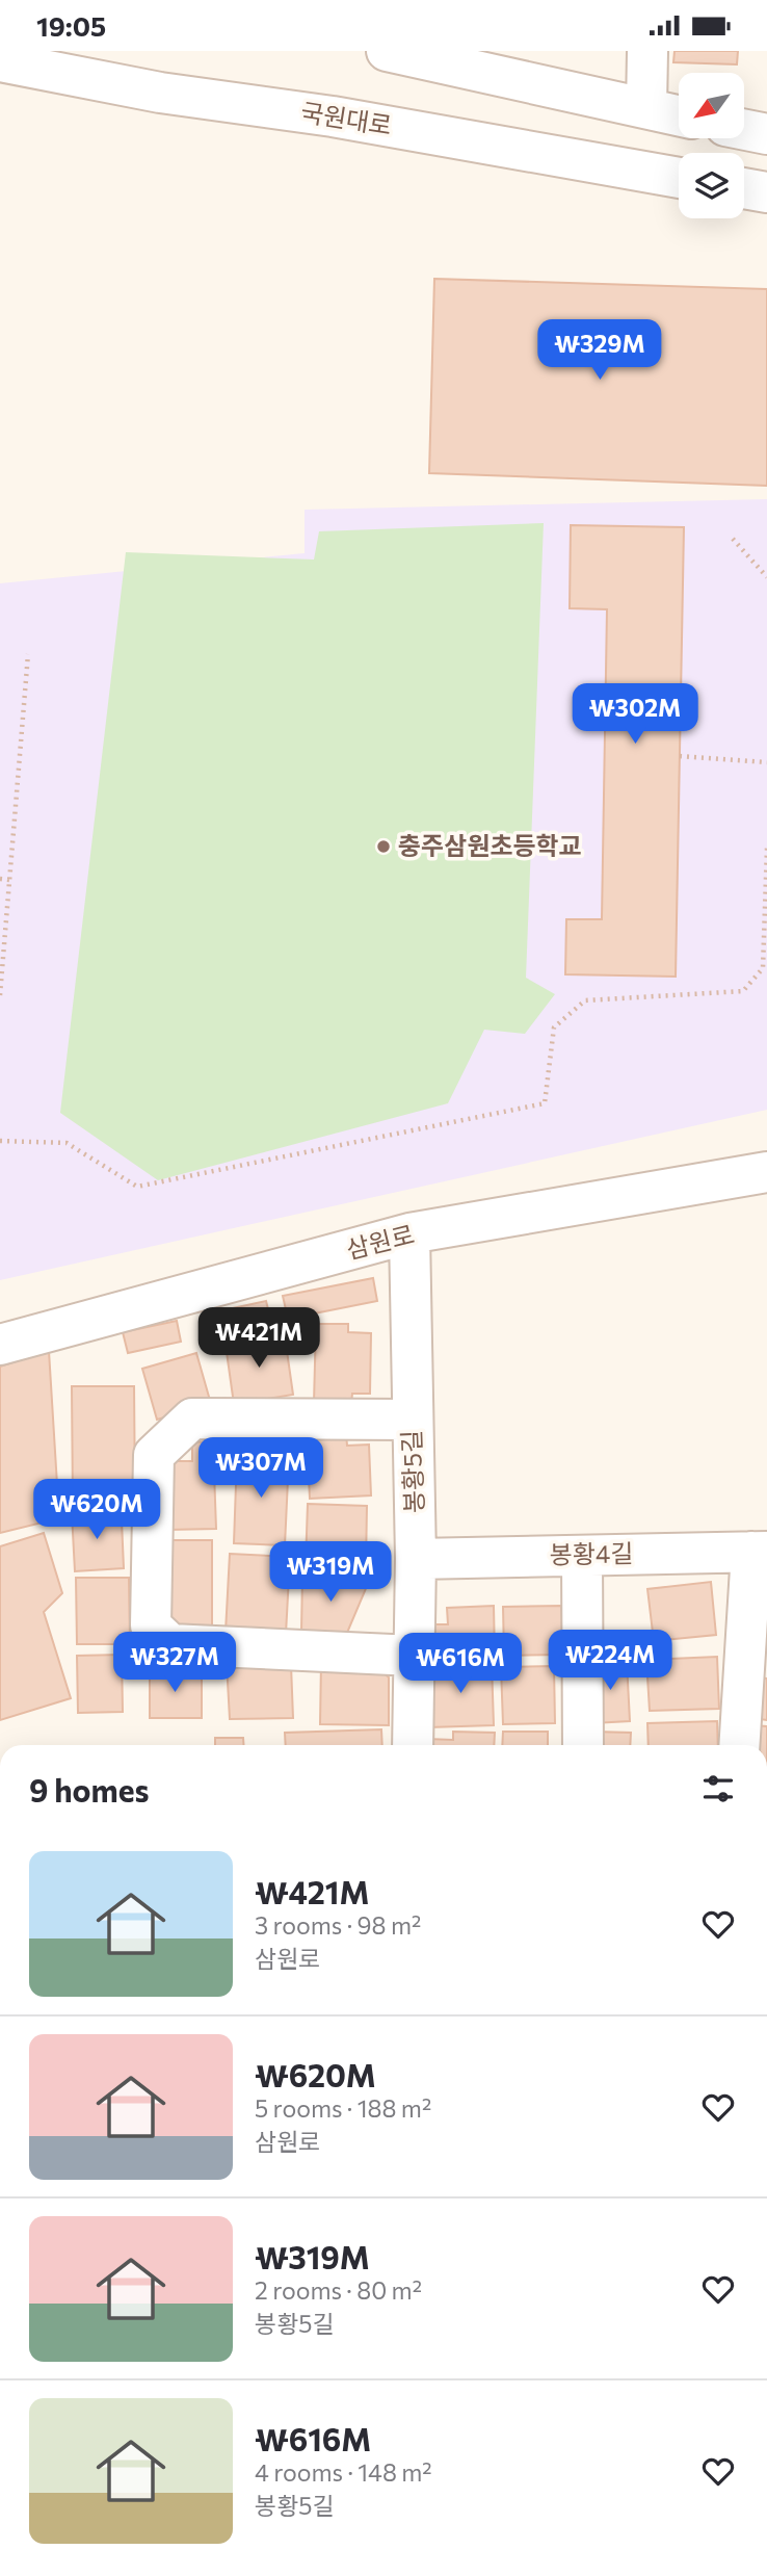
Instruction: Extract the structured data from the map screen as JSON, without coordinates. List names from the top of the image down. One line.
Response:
{"streets":{"street":["국원대로","삼원로","봉황5길","봉황4길"]},"crossings":[["삼원로","봉황5길"],["봉황5길","봉황4길"]],"places":["충주삼원초등학교"],"north":"bottom left","page":{"status":"19:05","price":["₩329M","₩302M","₩421M","₩307M","₩620M","₩319M","₩224M","₩327M","₩616M"],"heading":"9 homes","list":[{"name":"₩421M","note":"3 rooms · 98 m² · 삼원로"},{"name":"₩620M","note":"5 rooms · 188 m² · 삼원로"},{"name":"₩319M","note":"2 rooms · 80 m² · 봉황5길"},{"name":"₩616M","note":"4 rooms · 148 m² · 봉황5길"}]}}
